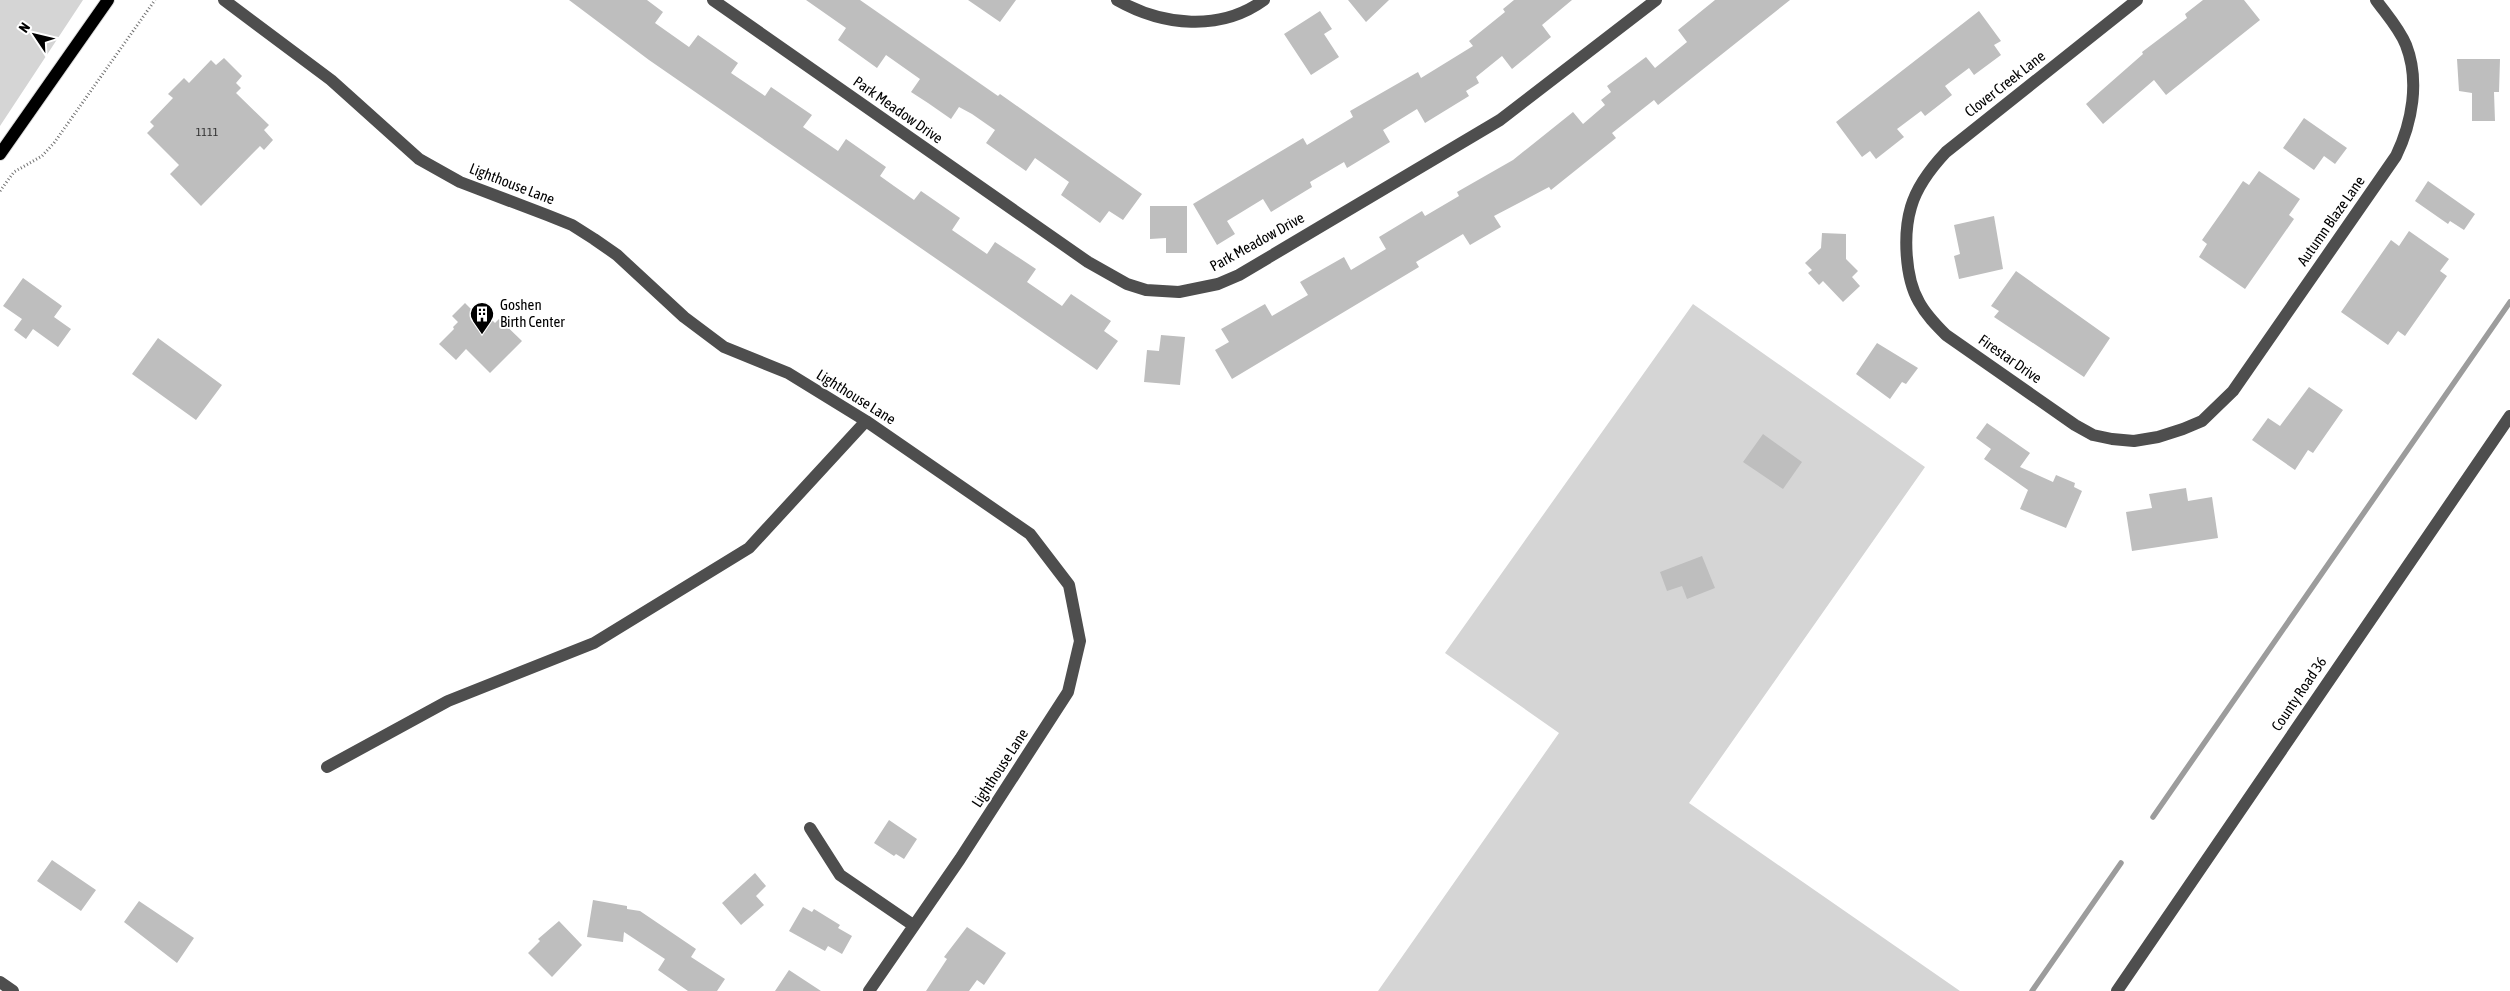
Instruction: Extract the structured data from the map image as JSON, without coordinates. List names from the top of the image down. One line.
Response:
{"streets":{"street":["Clover Creek Lane","Park Meadow Drive","Lighthouse Lane","Autumn Blaze Lane","Firestar Drive","County Road 36"]},"crossings":[["Clover Creek Lane","Firestar Drive"],["Autumn Blaze Lane","Firestar Drive"]],"places":{"building":["Goshen Birth Center"]},"house_numbers":["1111"],"north":"top left"}
